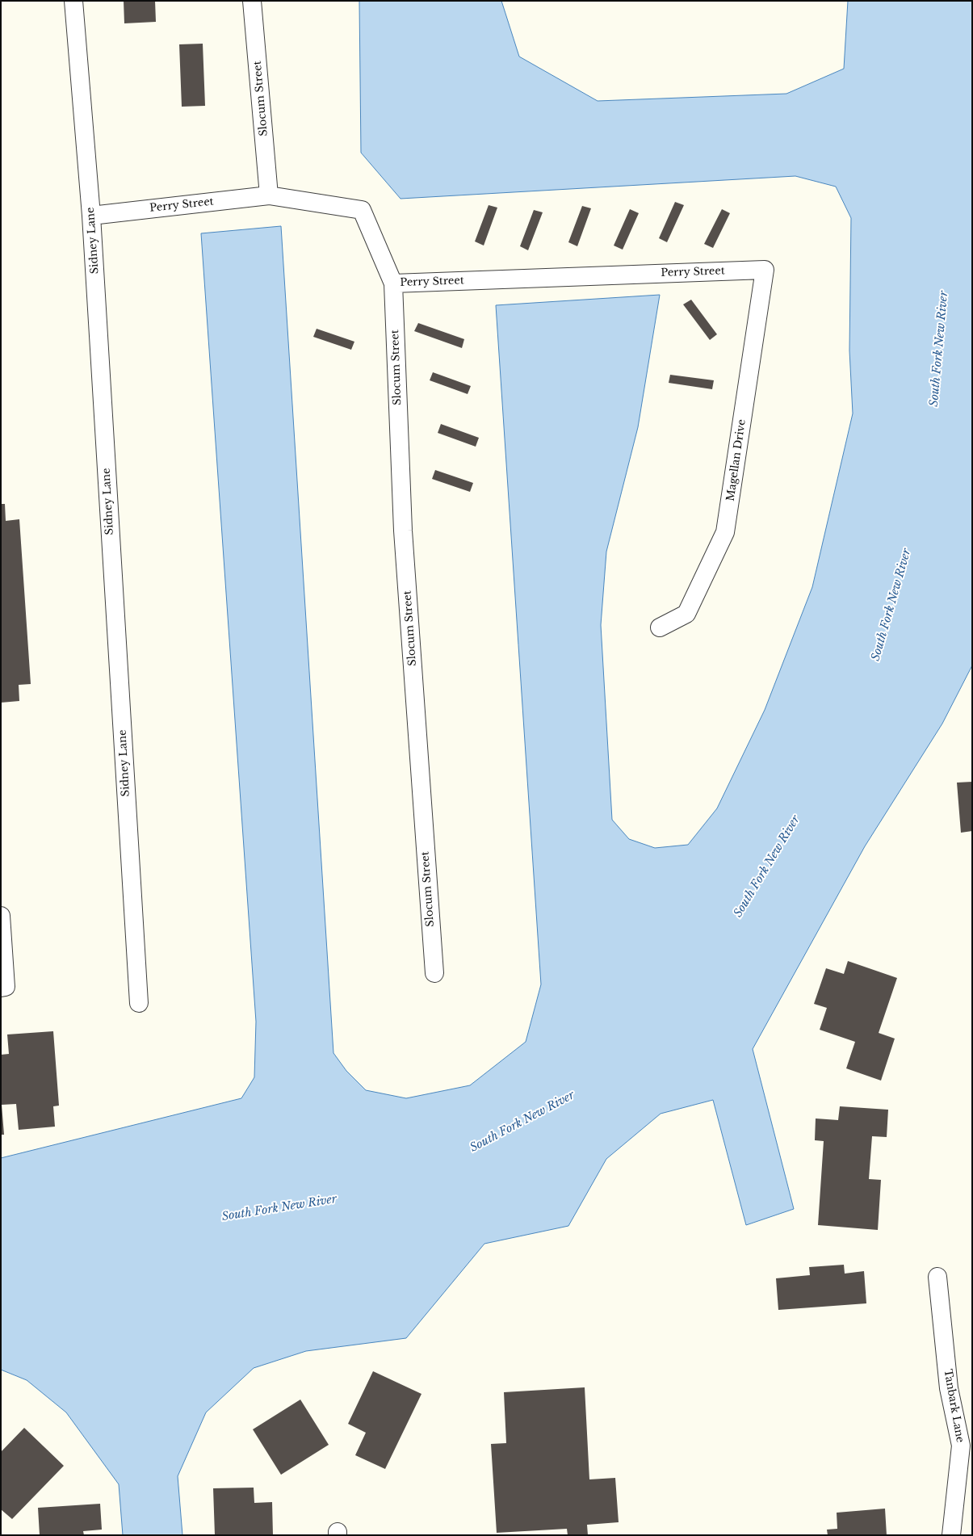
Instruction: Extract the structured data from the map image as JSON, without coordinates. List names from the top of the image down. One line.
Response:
{"streets":{"street":["Slocum Street","Perry Street","Sidney Lane","Magellan Drive","Tanbark Lane"]},"crossings":[["Slocum Street","Perry Street"],["Perry Street","Sidney Lane"],["Perry Street","Magellan Drive"]],"water":["South Fork New River"]}
